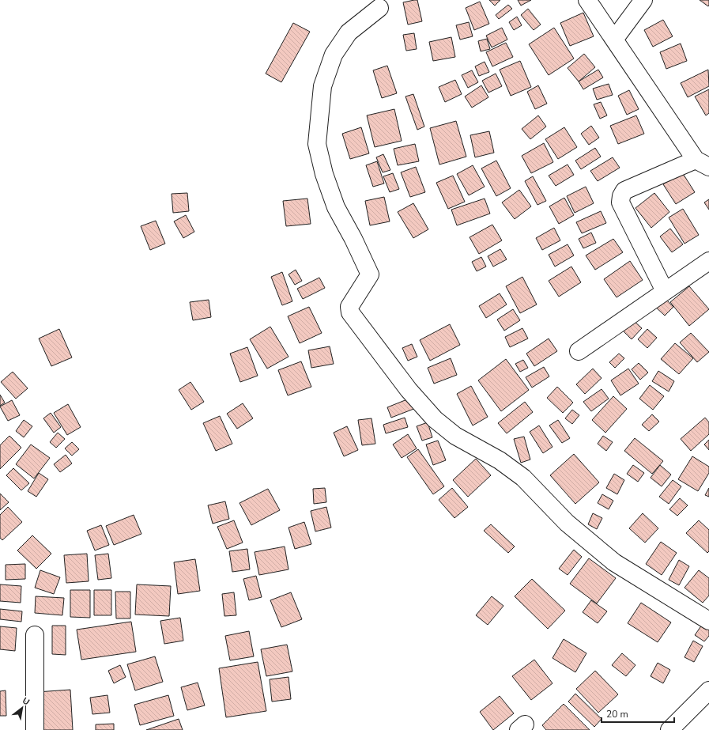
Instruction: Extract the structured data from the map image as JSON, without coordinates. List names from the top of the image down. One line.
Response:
{"scale_bar":"20 m","north":"top right"}
